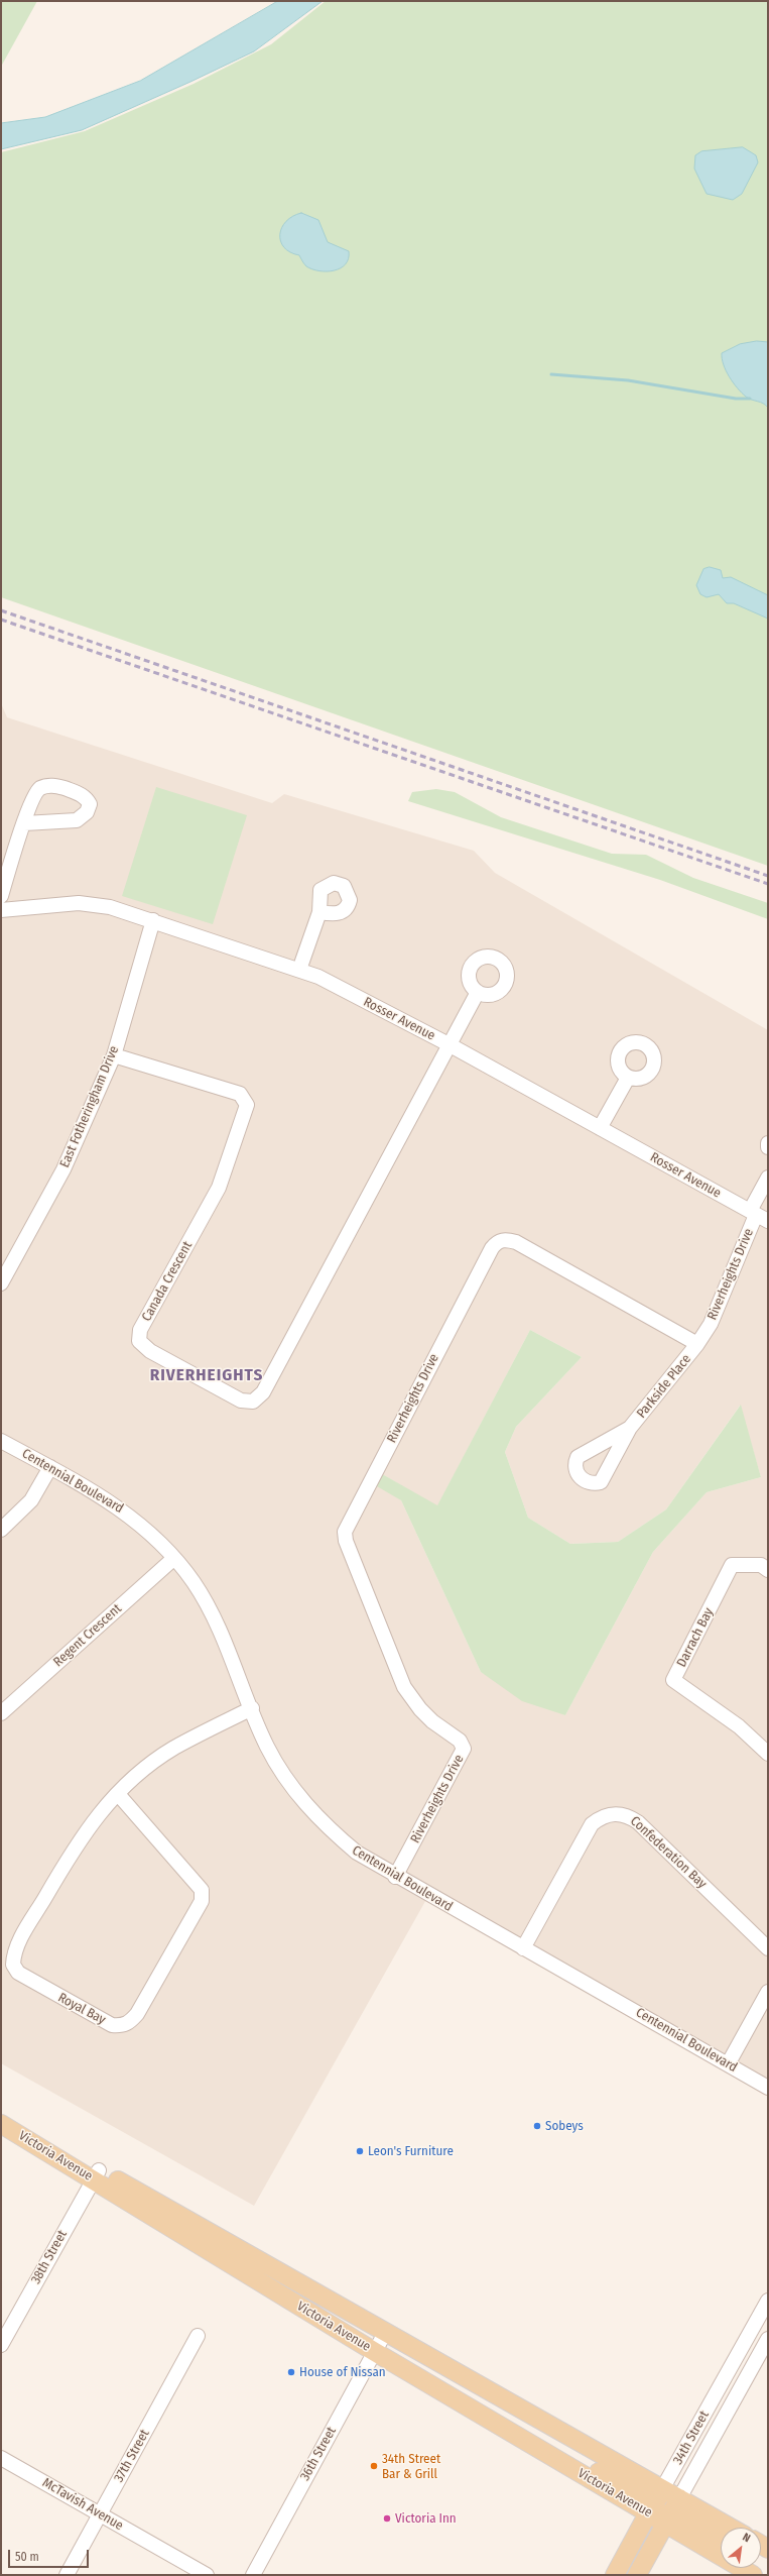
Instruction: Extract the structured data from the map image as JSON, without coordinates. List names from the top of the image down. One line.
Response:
{"streets":{"main road":["Victoria Avenue","34th Street"],"street":["Rosser Avenue","East Fotheringham Drive","Riverheights Drive","Canada Crescent","Parkside Place","Centennial Boulevard","Regent Crescent","Darrach Bay","Confederation Bay","Royal Bay","38th Street","36th Street","37th Street","McTavish Avenue"]},"crossings":[["Rosser Avenue","East Fotheringham Drive"],["Rosser Avenue","Riverheights Drive"],["Rosser Avenue","Canada Crescent"],["East Fotheringham Drive","Canada Crescent"],["Riverheights Drive","Parkside Place"],["Riverheights Drive","Centennial Boulevard"],["Centennial Boulevard","Regent Crescent"],["Centennial Boulevard","Confederation Bay"],["Centennial Boulevard","Royal Bay"],["Victoria Avenue","38th Street"],["Victoria Avenue","34th Street"],["Victoria Avenue","36th Street"],["37th Street","McTavish Avenue"]],"districts":["RIVERHEIGHTS"],"places":["Sobeys","Leon's Furniture","House of Nissan","34th Street Bar & Grill","Victoria Inn"],"scale_bar":"50 m","north":"top right"}
